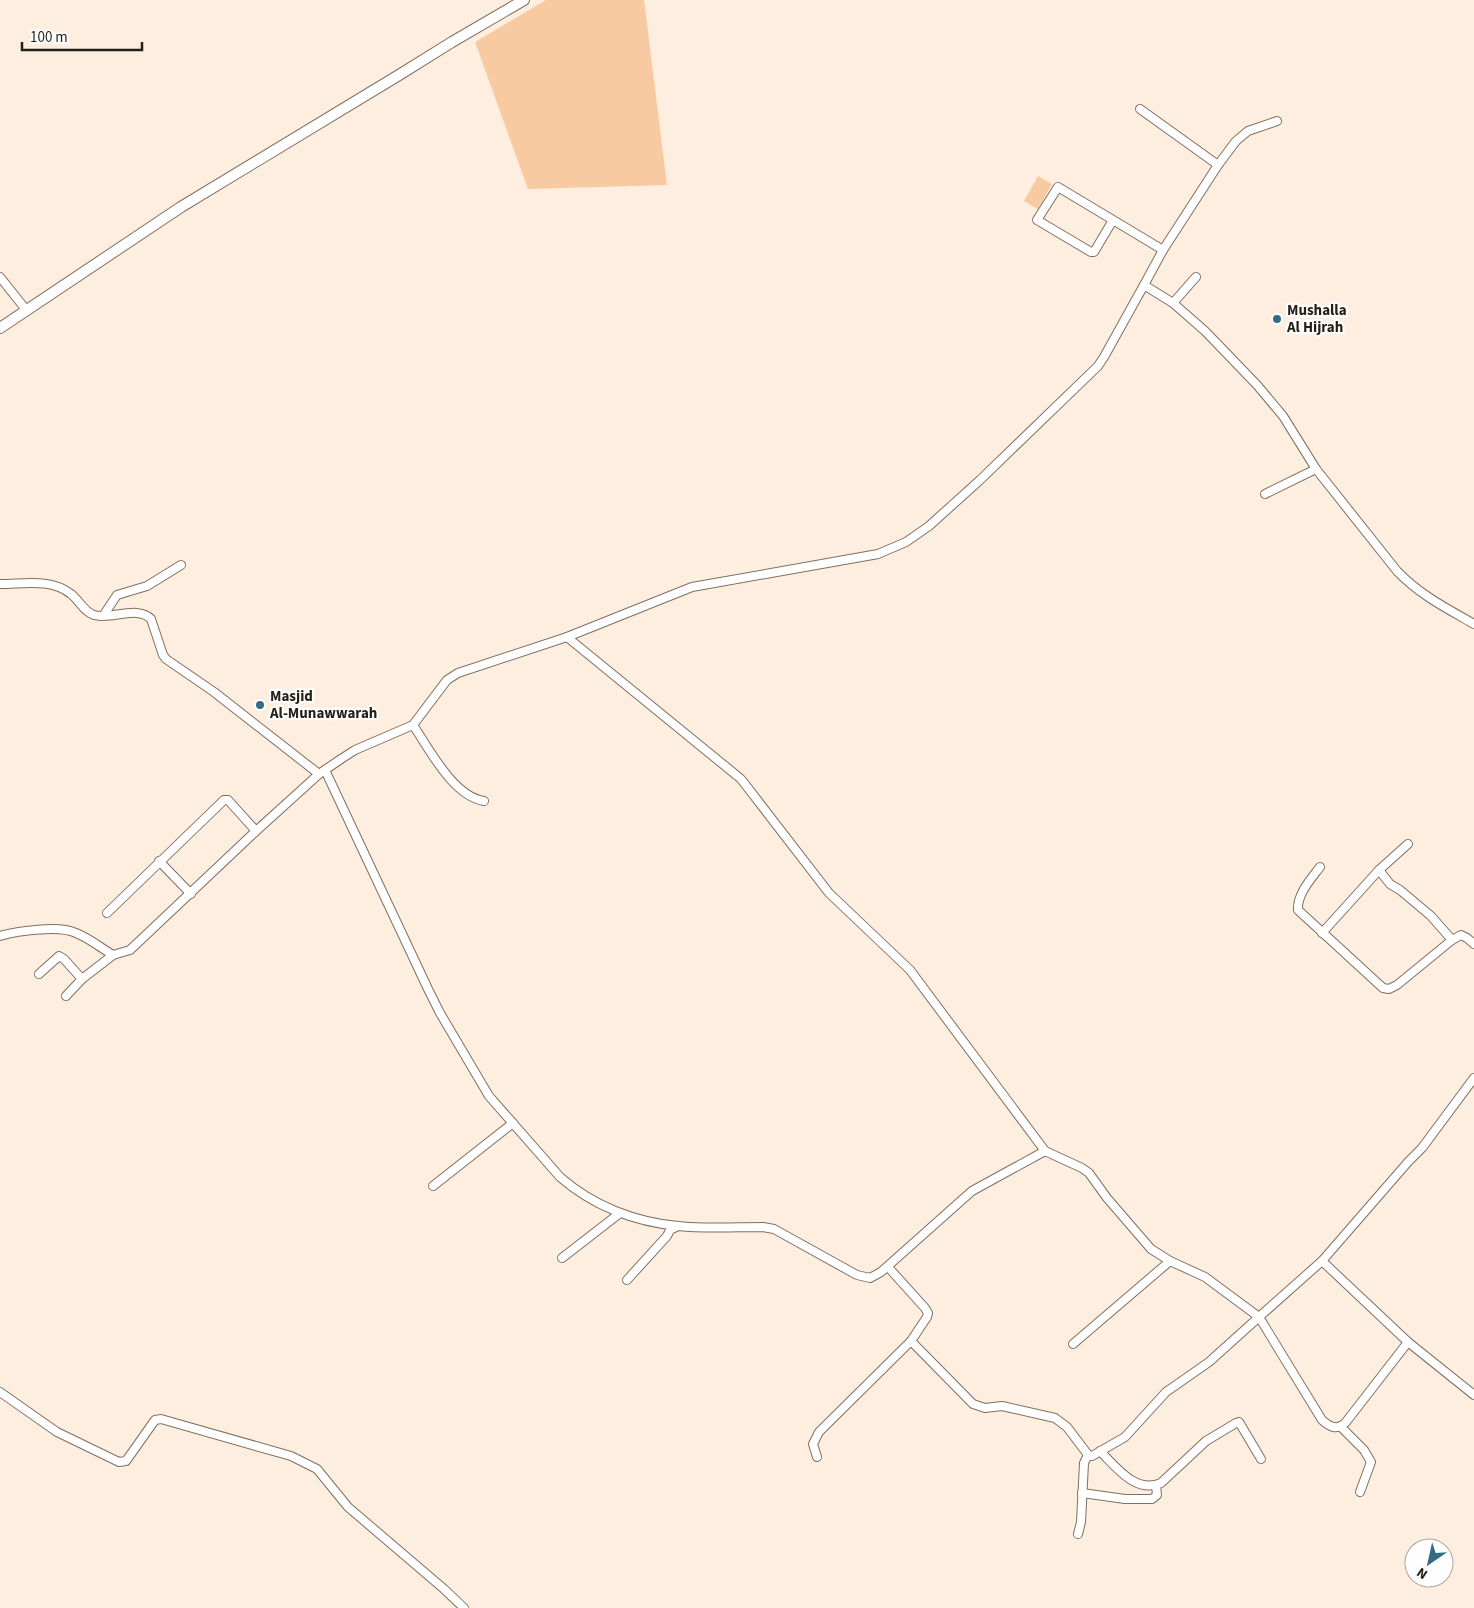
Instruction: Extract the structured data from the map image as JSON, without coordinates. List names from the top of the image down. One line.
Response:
{"places":["Mushalla Al Hijrah","Masjid Al-Munawwarah"],"scale_bar":"100 m","north":"bottom left"}
